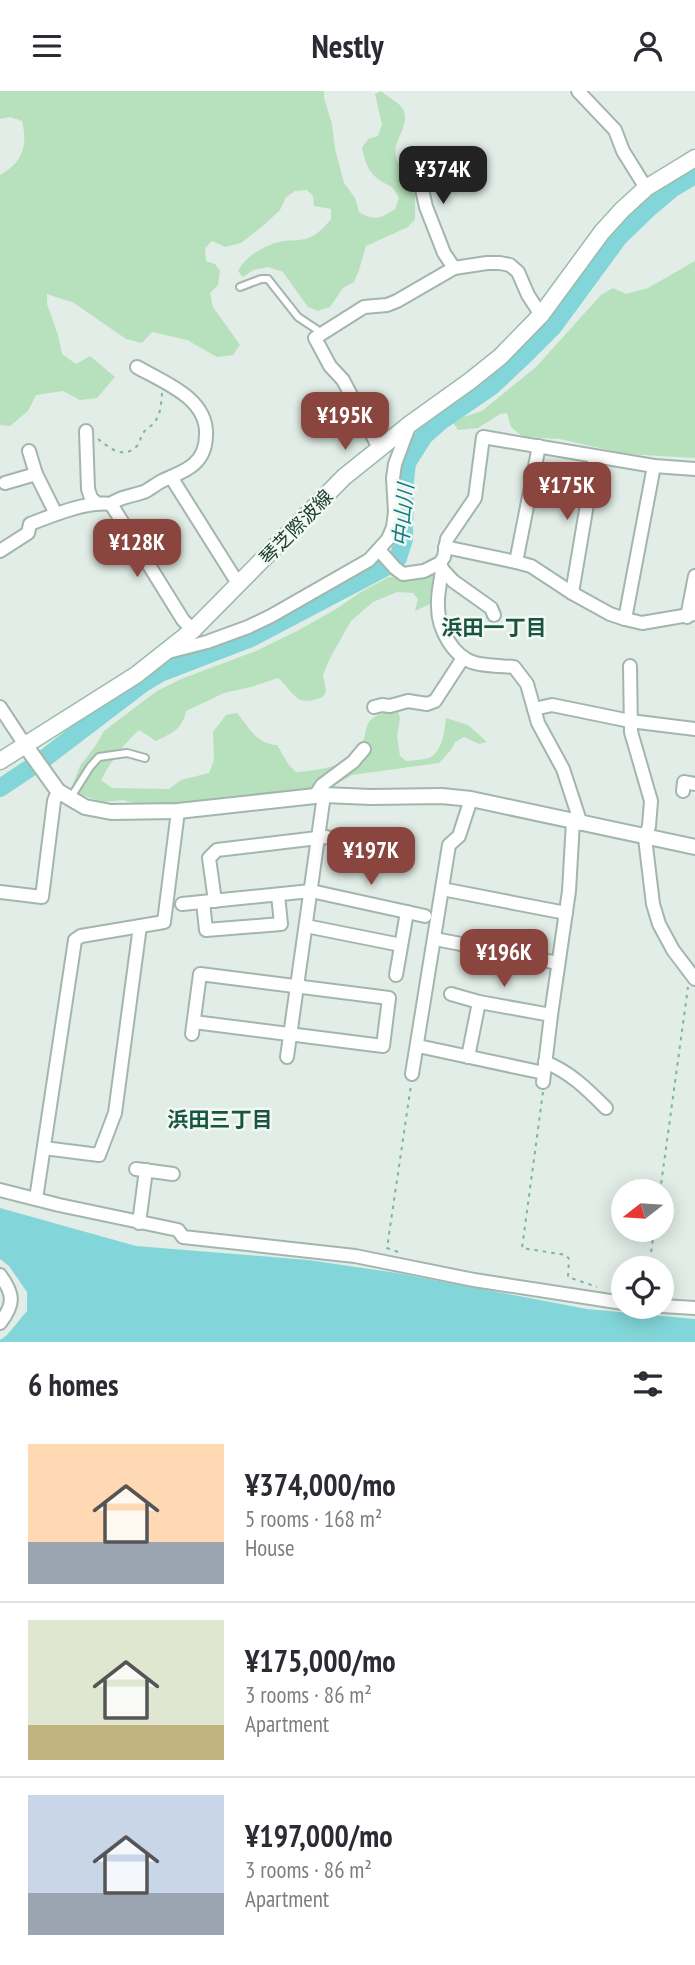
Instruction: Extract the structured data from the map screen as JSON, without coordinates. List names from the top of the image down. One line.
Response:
{"streets":{"main road":["琴芝際波線"]},"districts":["浜田一丁目","浜田三丁目"],"water":["中山川"],"north":"left","page":{"header":"Nestly","price":["¥374K","¥195K","¥175K","¥128K","¥197K","¥196K"],"heading":"6 homes","list":[{"name":"¥374,000/mo","note":"5 rooms · 168 m² · House"},{"name":"¥175,000/mo","note":"3 rooms · 86 m² · Apartment"},{"name":"¥197,000/mo","note":"3 rooms · 86 m² · Apartment"}]}}
